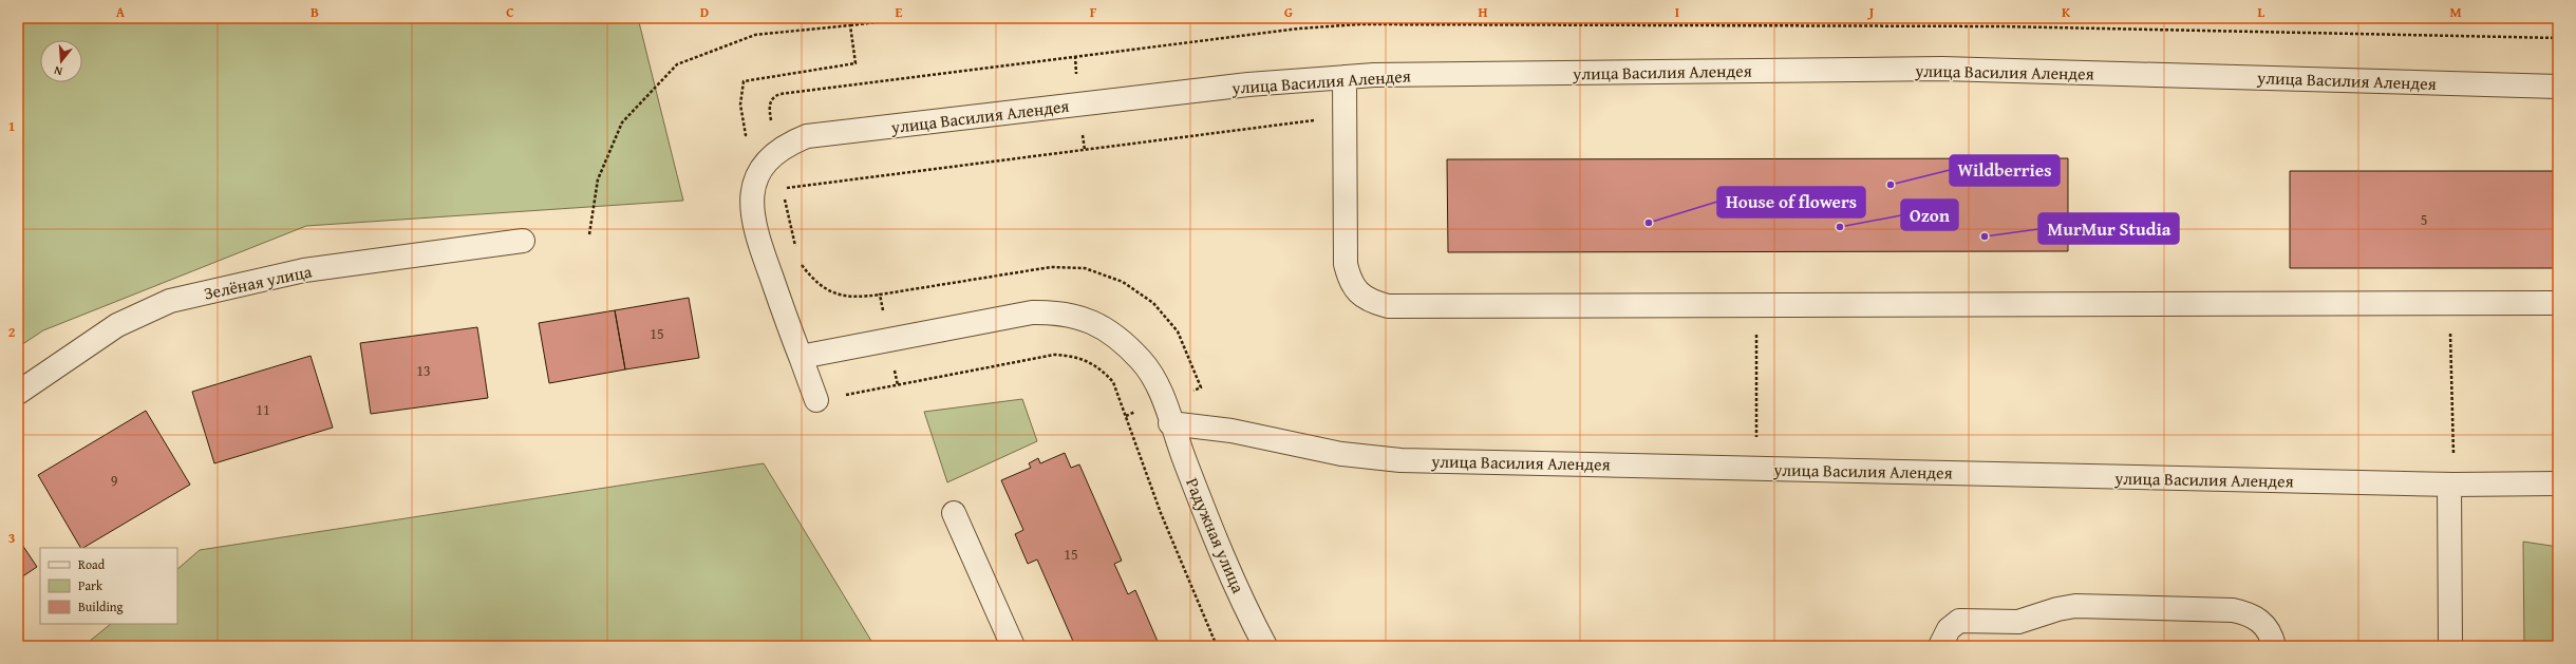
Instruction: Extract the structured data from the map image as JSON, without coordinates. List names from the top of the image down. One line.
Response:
{"streets":{"street":["улица Василия Алендея","Зелёная улица","Радужная улица"]},"crossings":[["улица Василия Алендея","Радужная улица"]],"places":["Wildberries","House of flowers","Ozon","MurMur Studia"],"house_numbers":["5","15","13","11","9","15"],"legend":["Road","Park","Building"],"north":"bottom","grid":{"columns":["A","B","C","D","E","F","G","H","I","J","K","L","M"],"rows":["1","2","3"]}}
